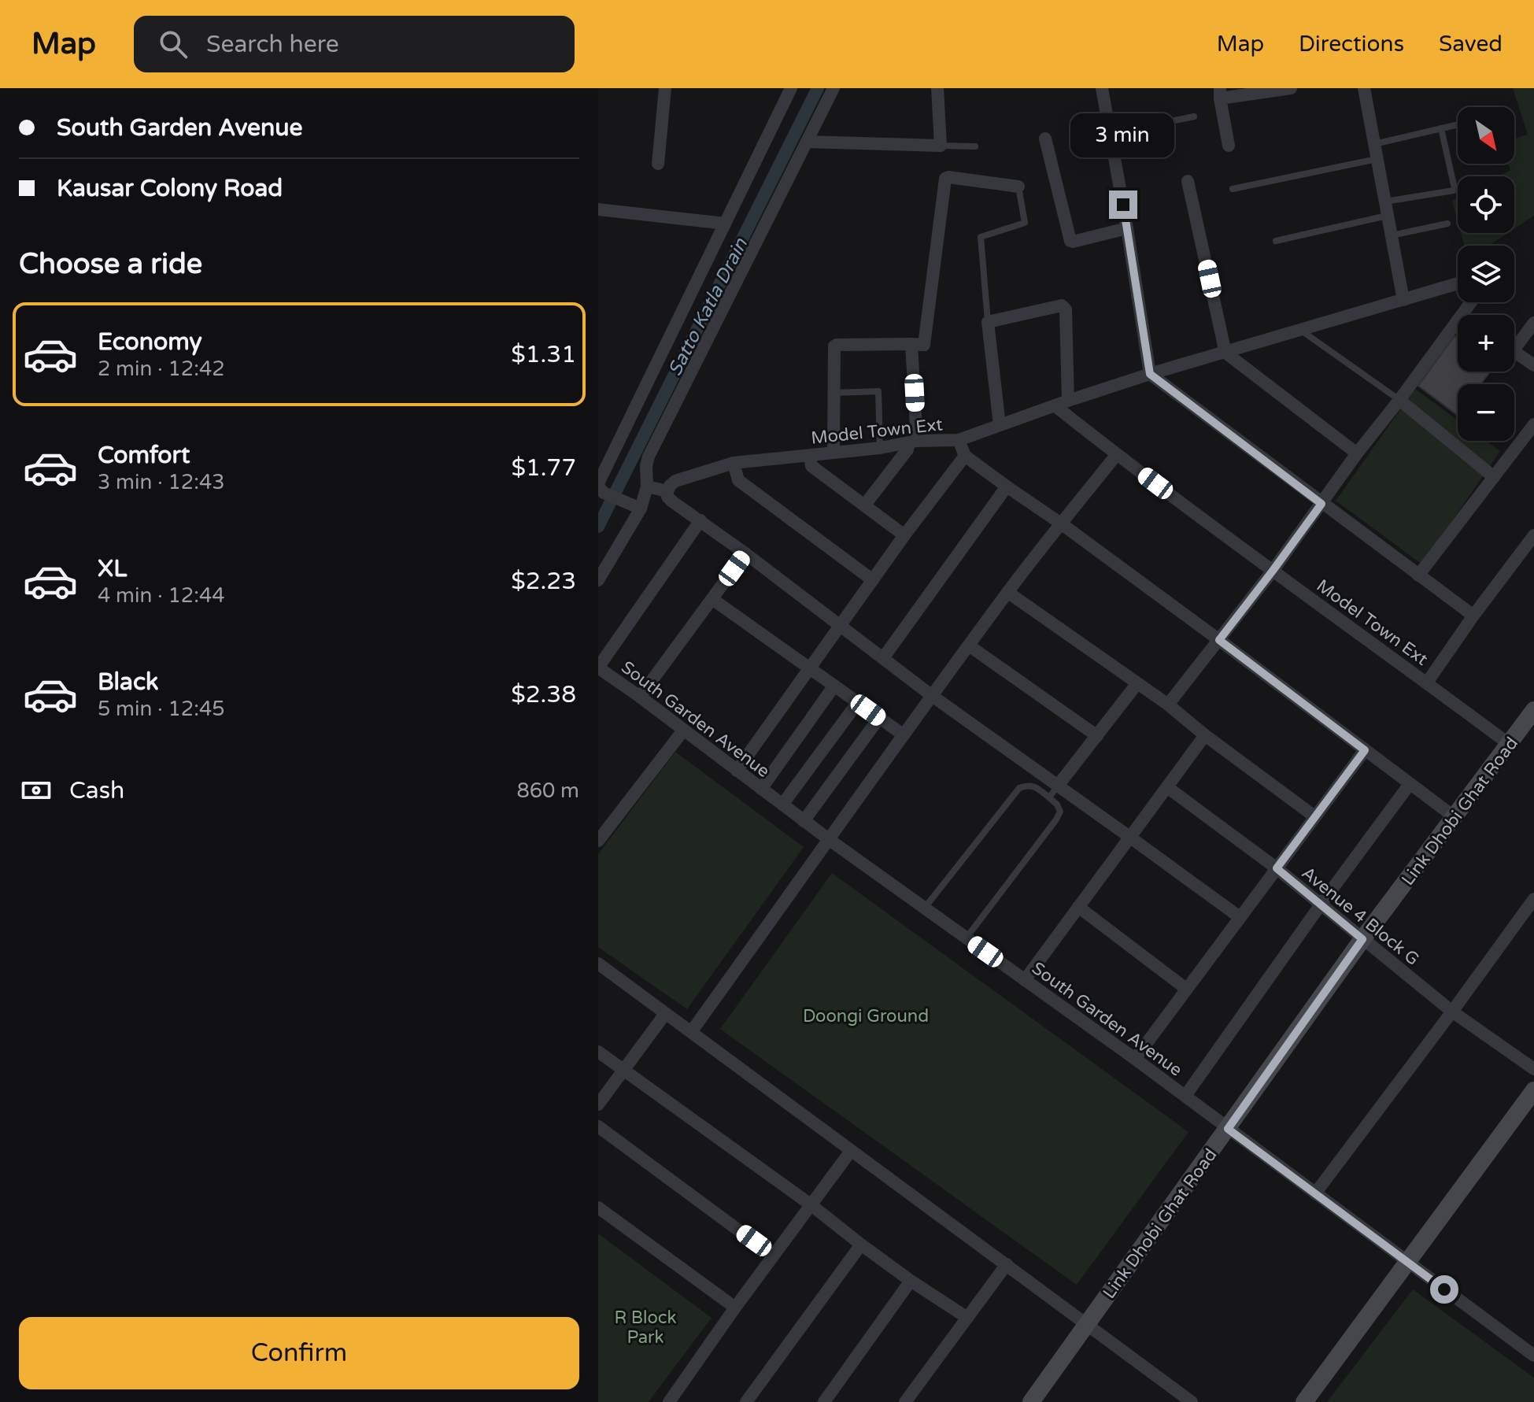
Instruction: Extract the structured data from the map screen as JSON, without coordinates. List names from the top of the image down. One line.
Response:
{"streets":{"street":["Model Town Ext","South Garden Avenue","Link Dhobi Ghat Road","Avenue 4 Block G"]},"crossings":[["Model Town Ext","Link Dhobi Ghat Road"],["South Garden Avenue","Link Dhobi Ghat Road"],["Link Dhobi Ghat Road","Avenue 4 Block G"]],"water":["Satto Katla Drain"],"parks":["Doongi Ground","R Block Park"],"north":"bottom right","page":{"header":"Map","search":"Search here","nav":["Map","Directions","Saved"],"banner":["South Garden Avenue","Kausar Colony Road"],"map_buttons":["+","−"],"bubble":"3 min","heading":"Choose a ride","list":[{"name":"Economy","note":"2 min · 12:42","value":"$1.31"},{"name":"Comfort","note":"3 min · 12:43","value":"$1.77"},{"name":"XL","note":"4 min · 12:44","value":"$2.23"},{"name":"Black","note":"5 min · 12:45","value":"$2.38"}],"pay":["Cash","860 m"],"buttons":"Confirm"}}
